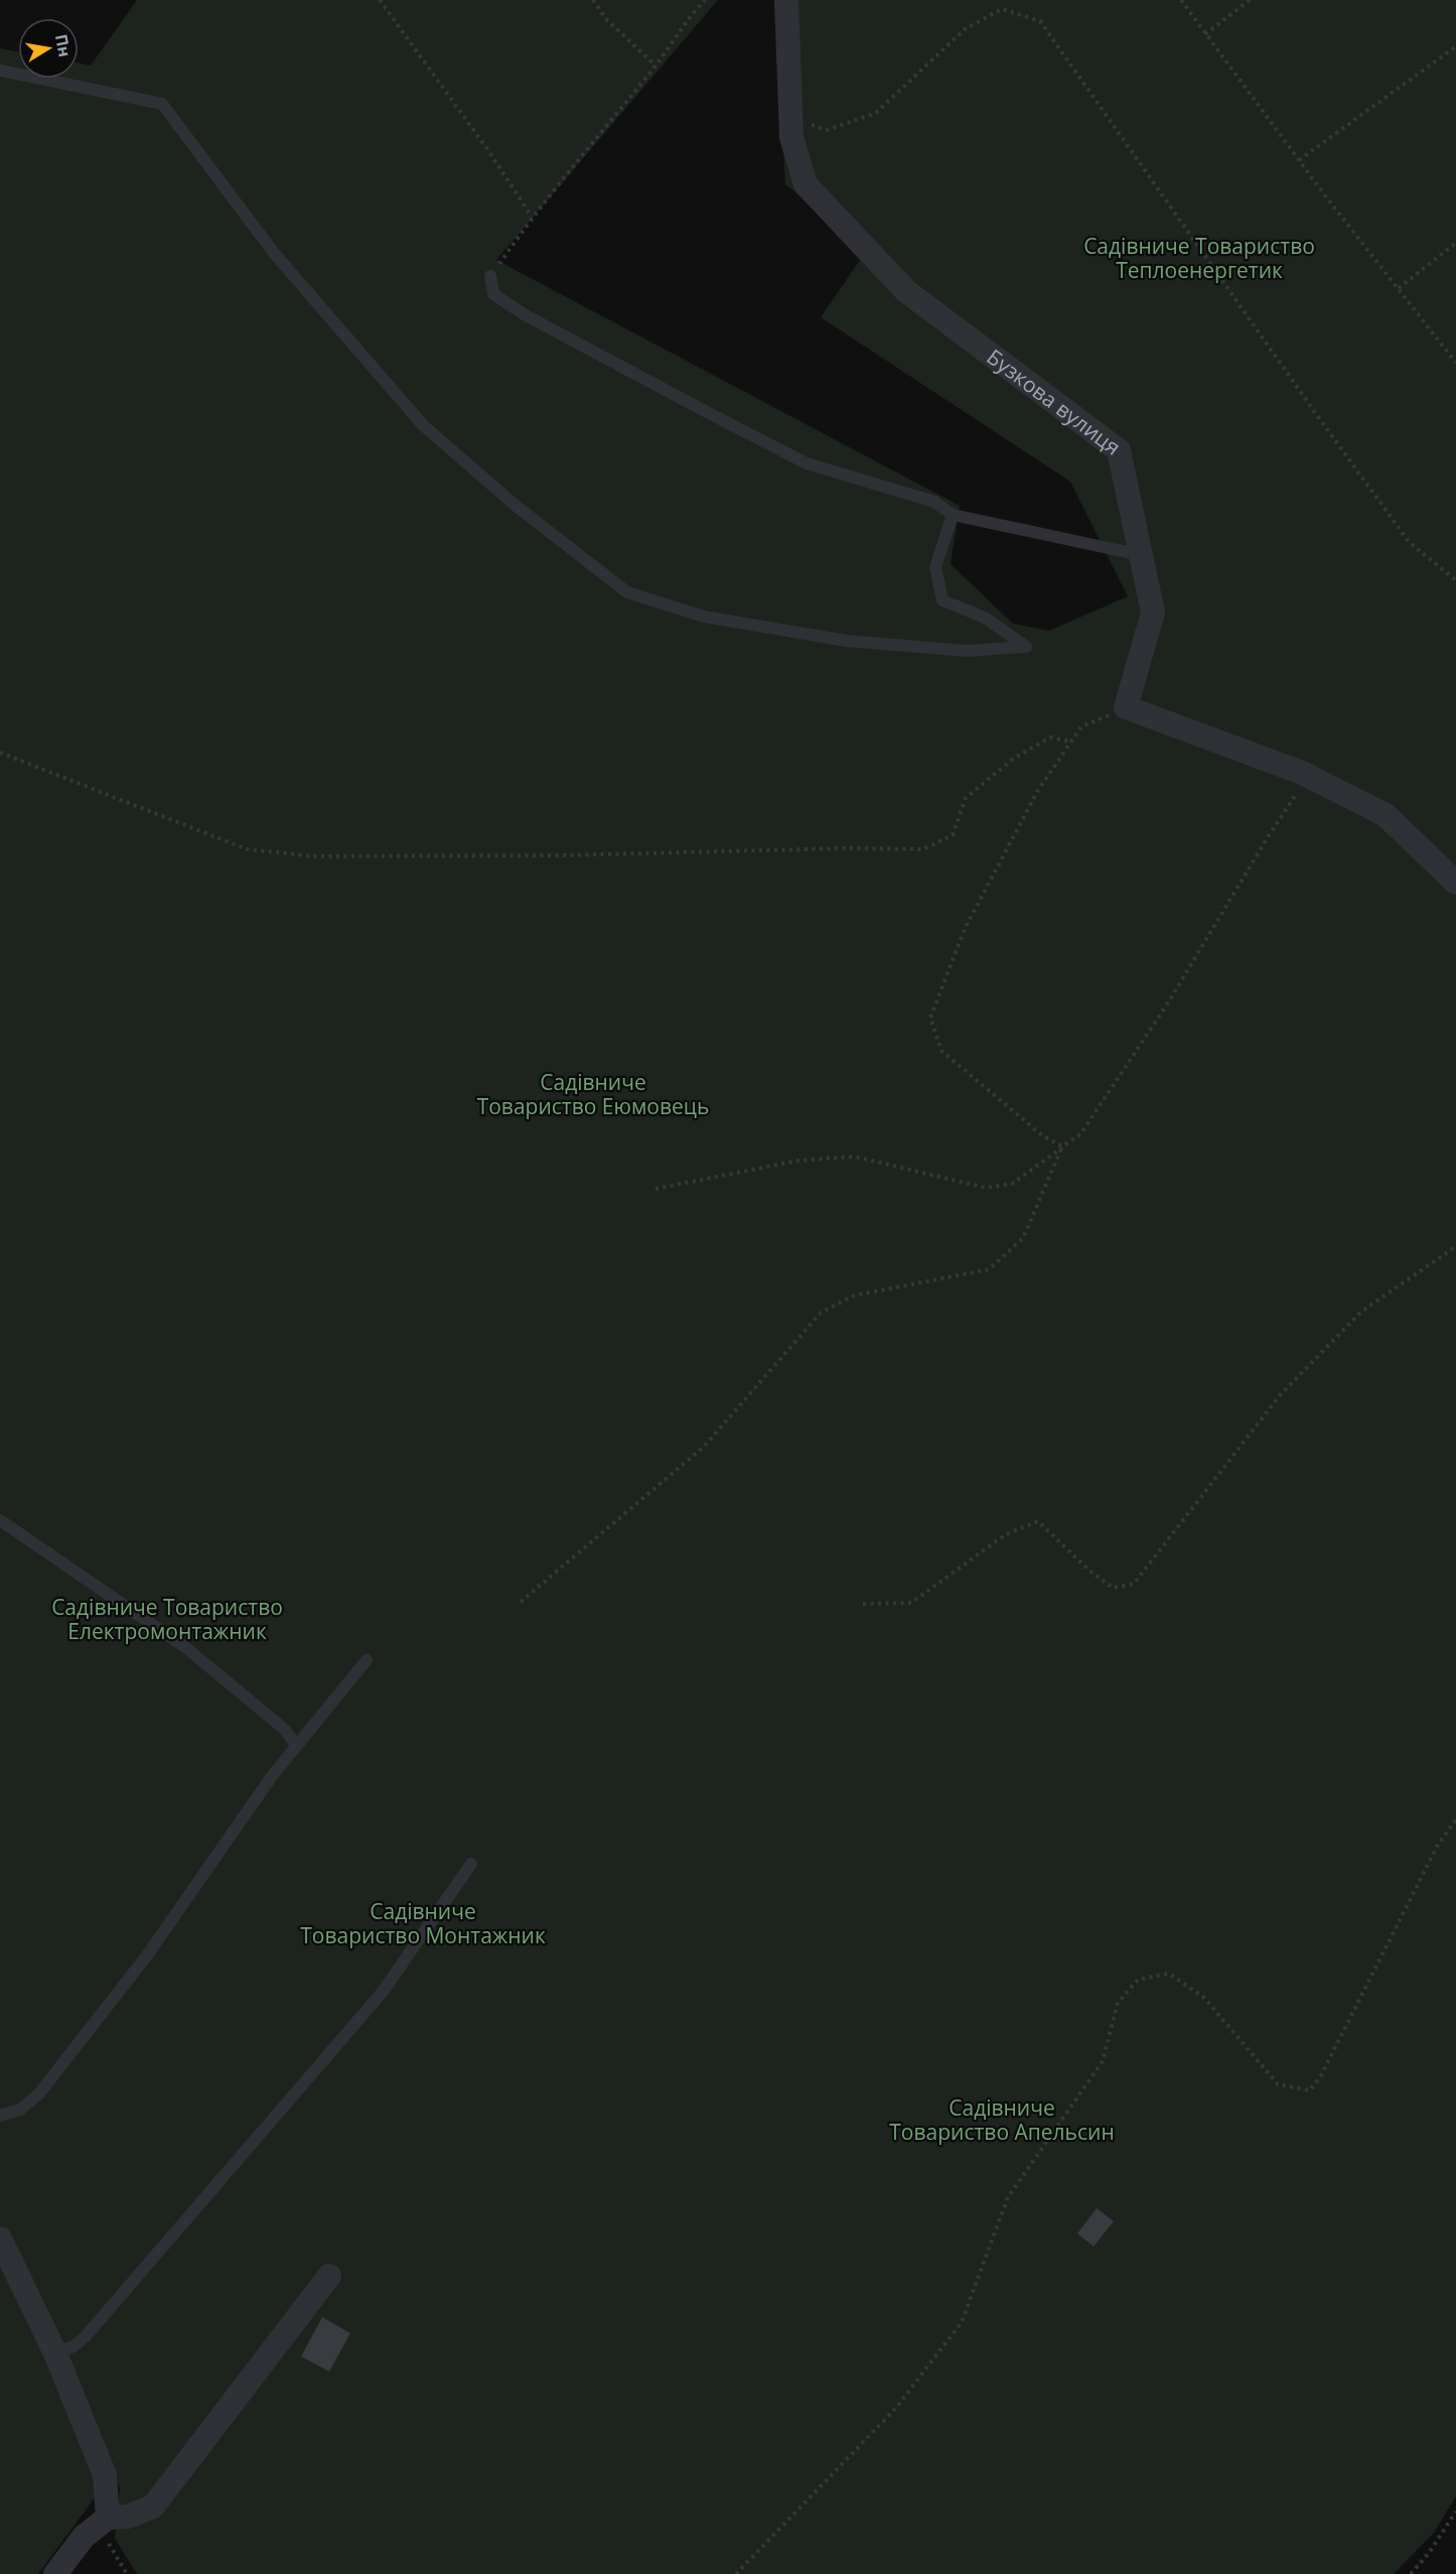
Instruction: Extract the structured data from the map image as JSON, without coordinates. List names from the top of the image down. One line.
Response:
{"streets":{"street":["Бузкова вулиця"]},"parks":["Садівниче Товариство Теплоенергетик","Садівниче Товариство Еюмовець","Садівниче Товариство Електромонтажник","Садівниче Товариство Монтажник","Садівниче Товариство Апельсин"],"north":"right"}
